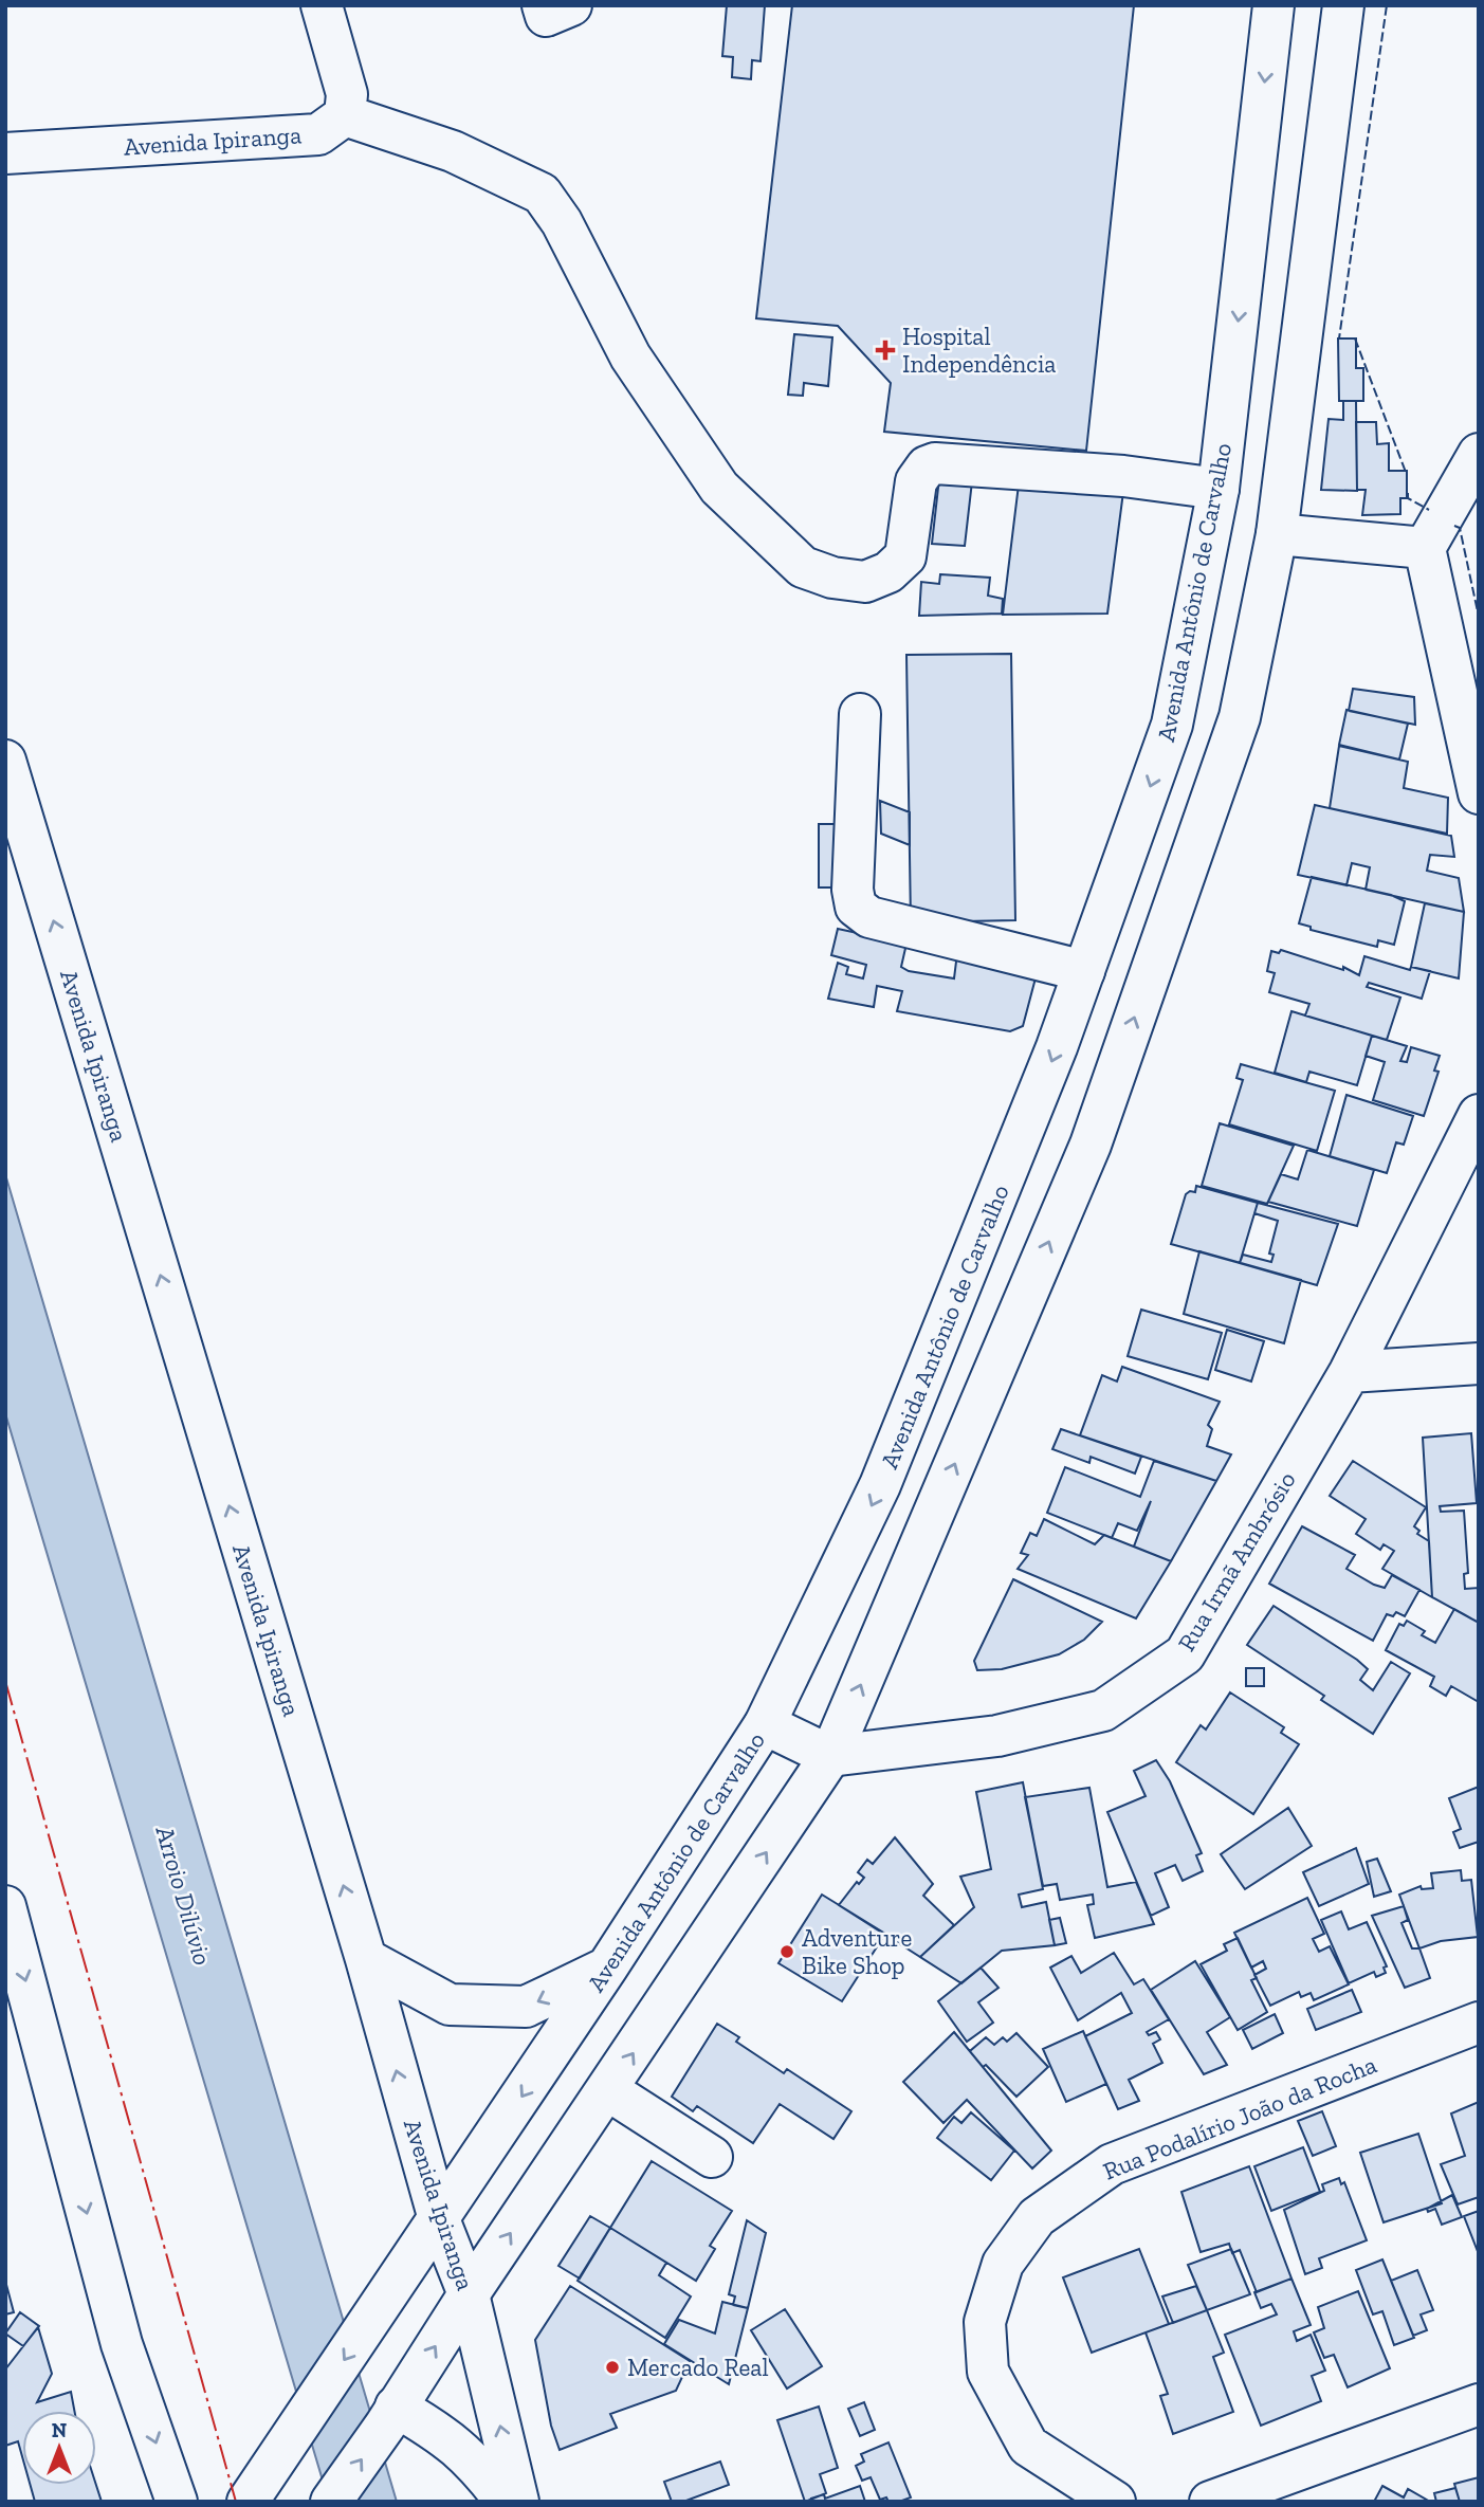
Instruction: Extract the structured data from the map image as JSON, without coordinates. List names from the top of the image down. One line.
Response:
{"streets":{"main road":["Avenida Ipiranga","Avenida Antônio de Carvalho","Rua Irmã Ambrósio","Rua Podalírio João da Rocha"]},"crossings":[["Avenida Ipiranga","Avenida Antônio de Carvalho"]],"water":["Arroio Dilúvio"],"places":{"health":["Hospital Independência"],"other":["Adventure Bike Shop","Mercado Real"]},"north":"top"}
